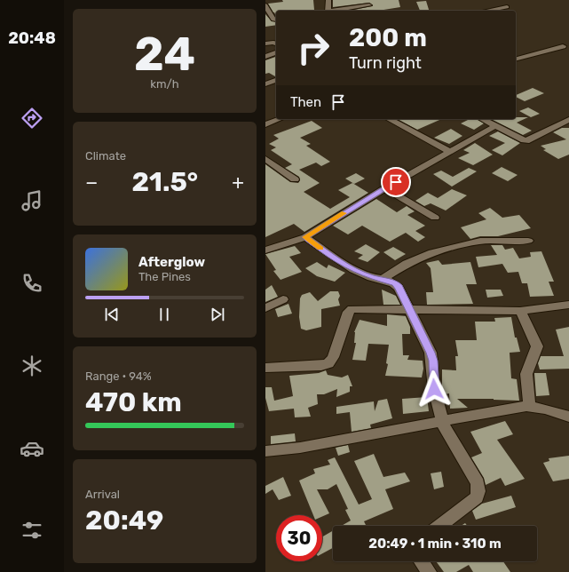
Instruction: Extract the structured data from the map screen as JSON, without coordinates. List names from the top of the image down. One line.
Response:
{"page":{"tabs":"20:48","tile":[["24","km/h"],"Climate",["Range · 94%","470 km"],["Arrival","20:49"]],"turn":["200 m","Turn right"],"then":"Then","heat":["−","21.5°","+"],"song":["Afterglow","The Pines"],"limit":"30","trip":"20:49 · 1 min · 310 m"}}
